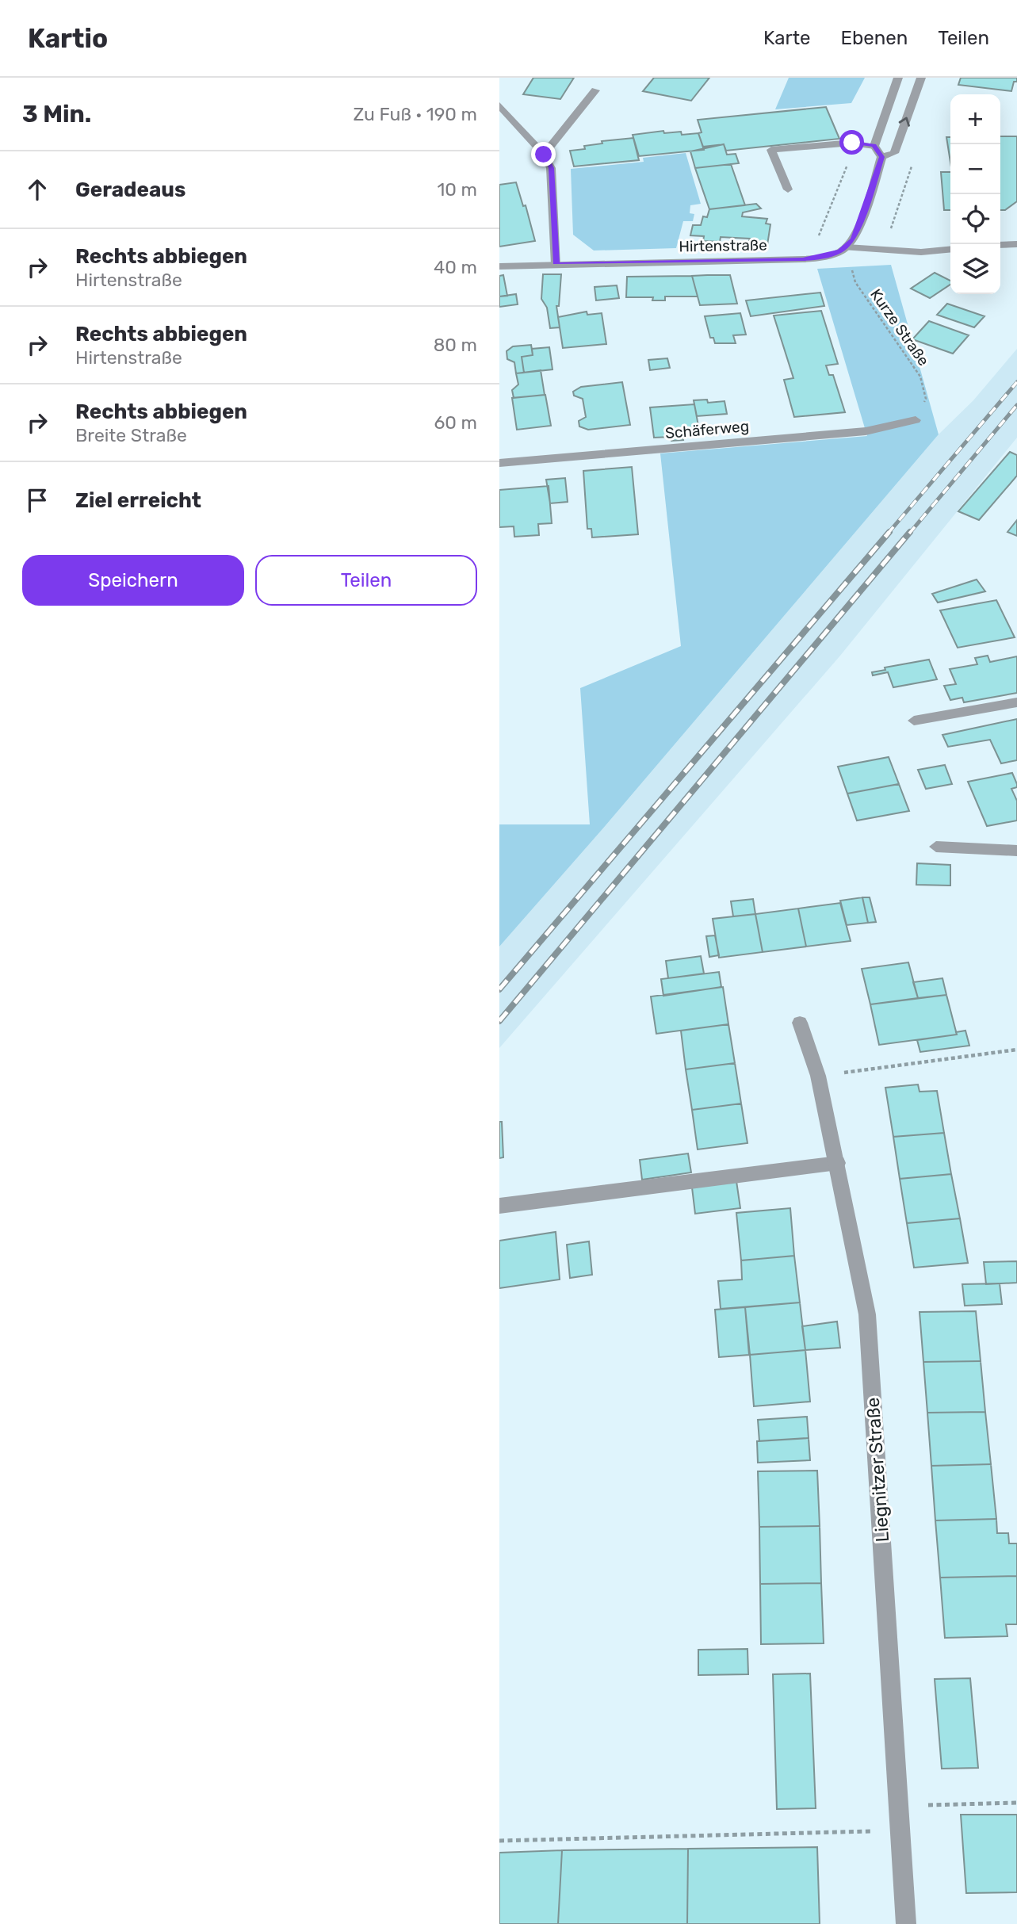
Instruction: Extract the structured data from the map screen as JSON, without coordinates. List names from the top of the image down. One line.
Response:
{"streets":{"street":["Hirtenstraße","Schäferweg","Liegnitzer Straße"],"path":["Kurze Straße"]},"crossings":[["Hirtenstraße","Kurze Straße"],["Kurze Straße","Schäferweg"]],"page":{"header":"Kartio","nav":["Karte","Ebenen","Teilen"],"heading":["3 Min.","Zu Fuß · 190 m"],"map_buttons":["+","−"],"list":[["Geradeaus","10 m"],["Rechts abbiegen","Hirtenstraße","40 m"],["Rechts abbiegen","Hirtenstraße","80 m"],["Rechts abbiegen","Breite Straße","60 m"],"Ziel erreicht"],"buttons":["Speichern","Teilen"]}}
